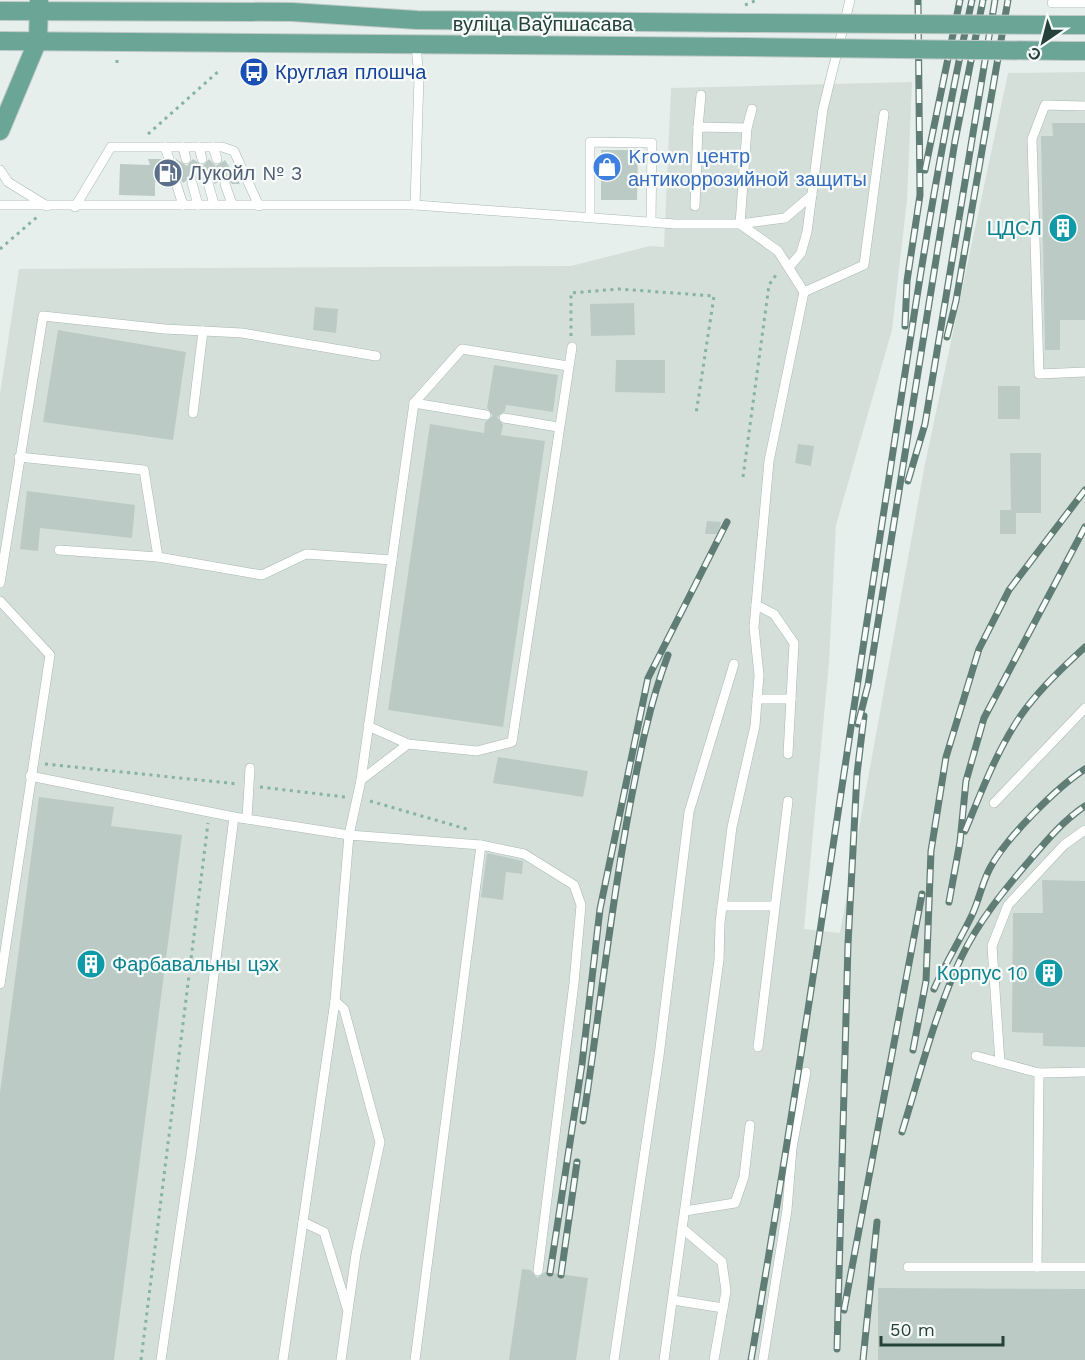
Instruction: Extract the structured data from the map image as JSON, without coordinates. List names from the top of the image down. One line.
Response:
{"streets":{"main road":["вуліца Ваўпшасава"]},"places":{"bus stop":["Круглая плошча"],"shop":["Krown центр антикоррозийной защиты"],"fuel station":["Лукойл № 3"],"building":["ЦДСЛ","Фарбавальны цэх","Корпус 10"]},"scale_bar":"50 m","north":"bottom left"}
